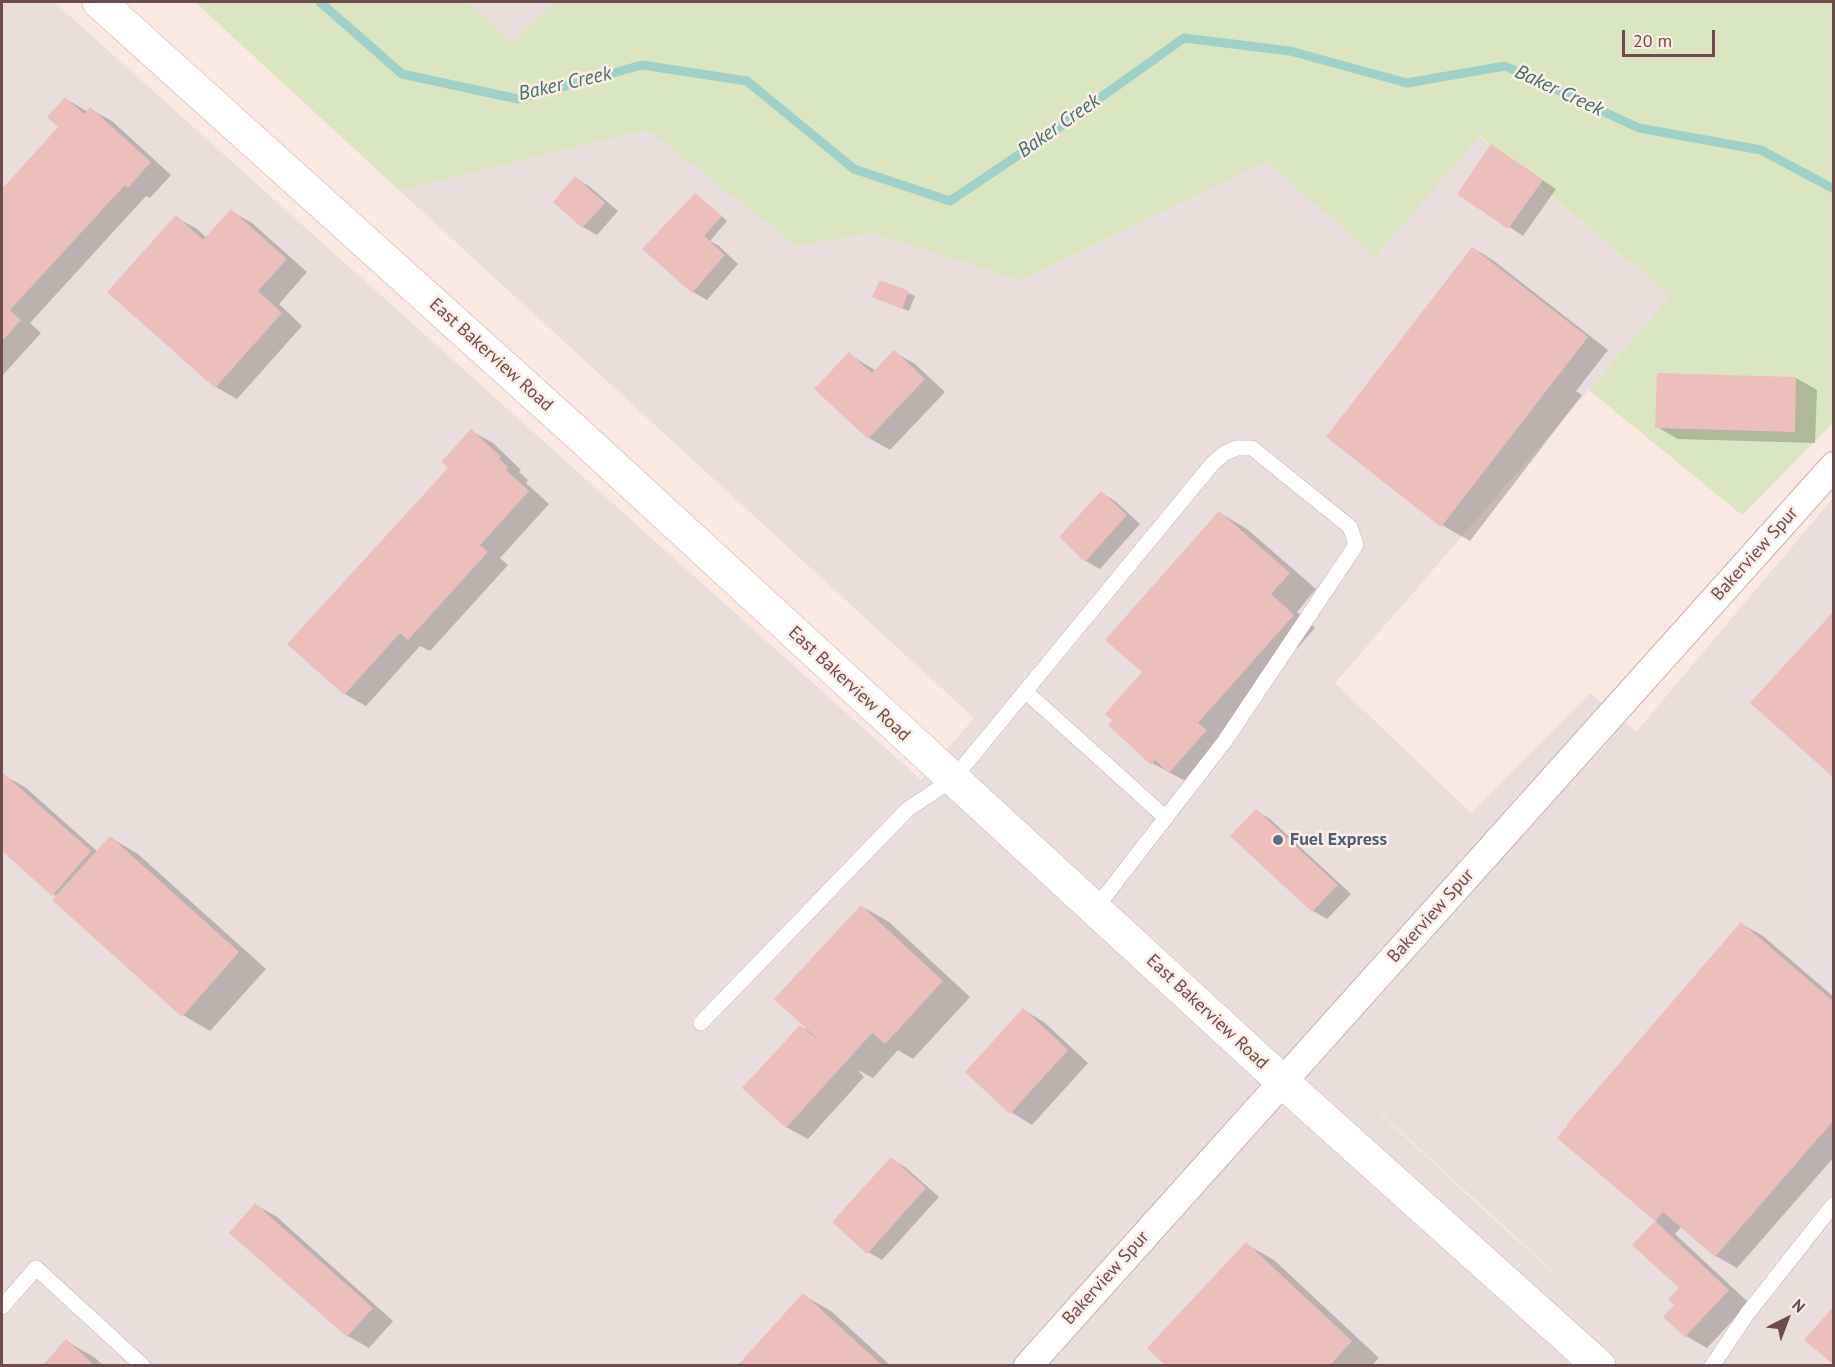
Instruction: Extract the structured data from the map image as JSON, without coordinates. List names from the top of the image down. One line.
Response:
{"streets":{"main road":["East Bakerview Road"],"street":["Bakerview Spur"]},"crossings":[["East Bakerview Road","Bakerview Spur"]],"water":["Baker Creek"],"places":["Fuel Express"],"scale_bar":"20 m","north":"top right"}
